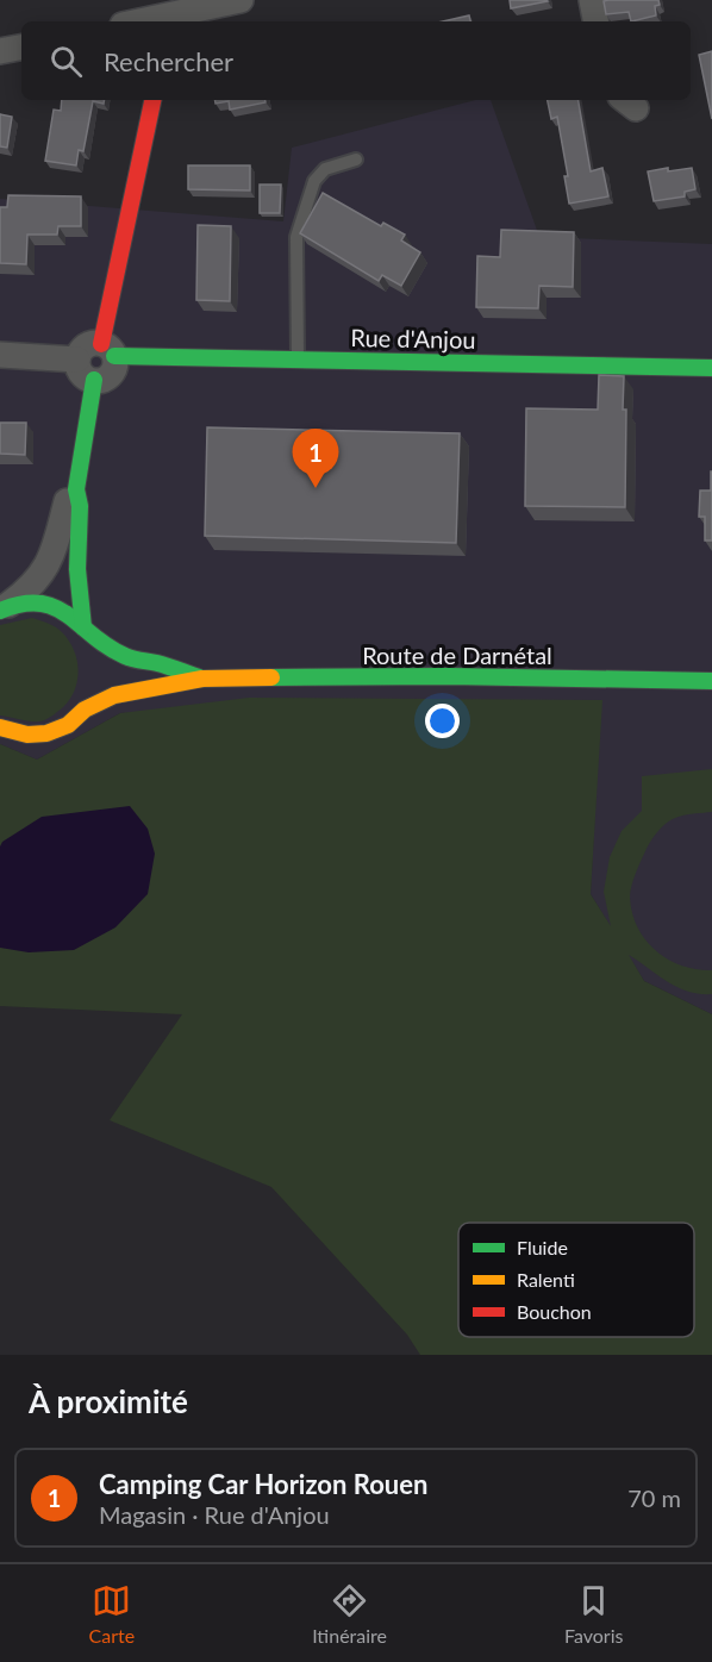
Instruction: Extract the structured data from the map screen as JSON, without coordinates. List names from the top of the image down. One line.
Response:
{"streets":{"street":["Rue d'Anjou","Route de Darnétal"]},"legend":["Fluide","Ralenti","Bouchon"],"page":{"search":"Rechercher","pins":"1","heading":"À proximité","list":[{"mark":"1","name":"Camping Car Horizon Rouen","note":"Magasin · Rue d'Anjou","value":"70 m"}],"nav":["Carte","Itinéraire","Favoris"]}}
